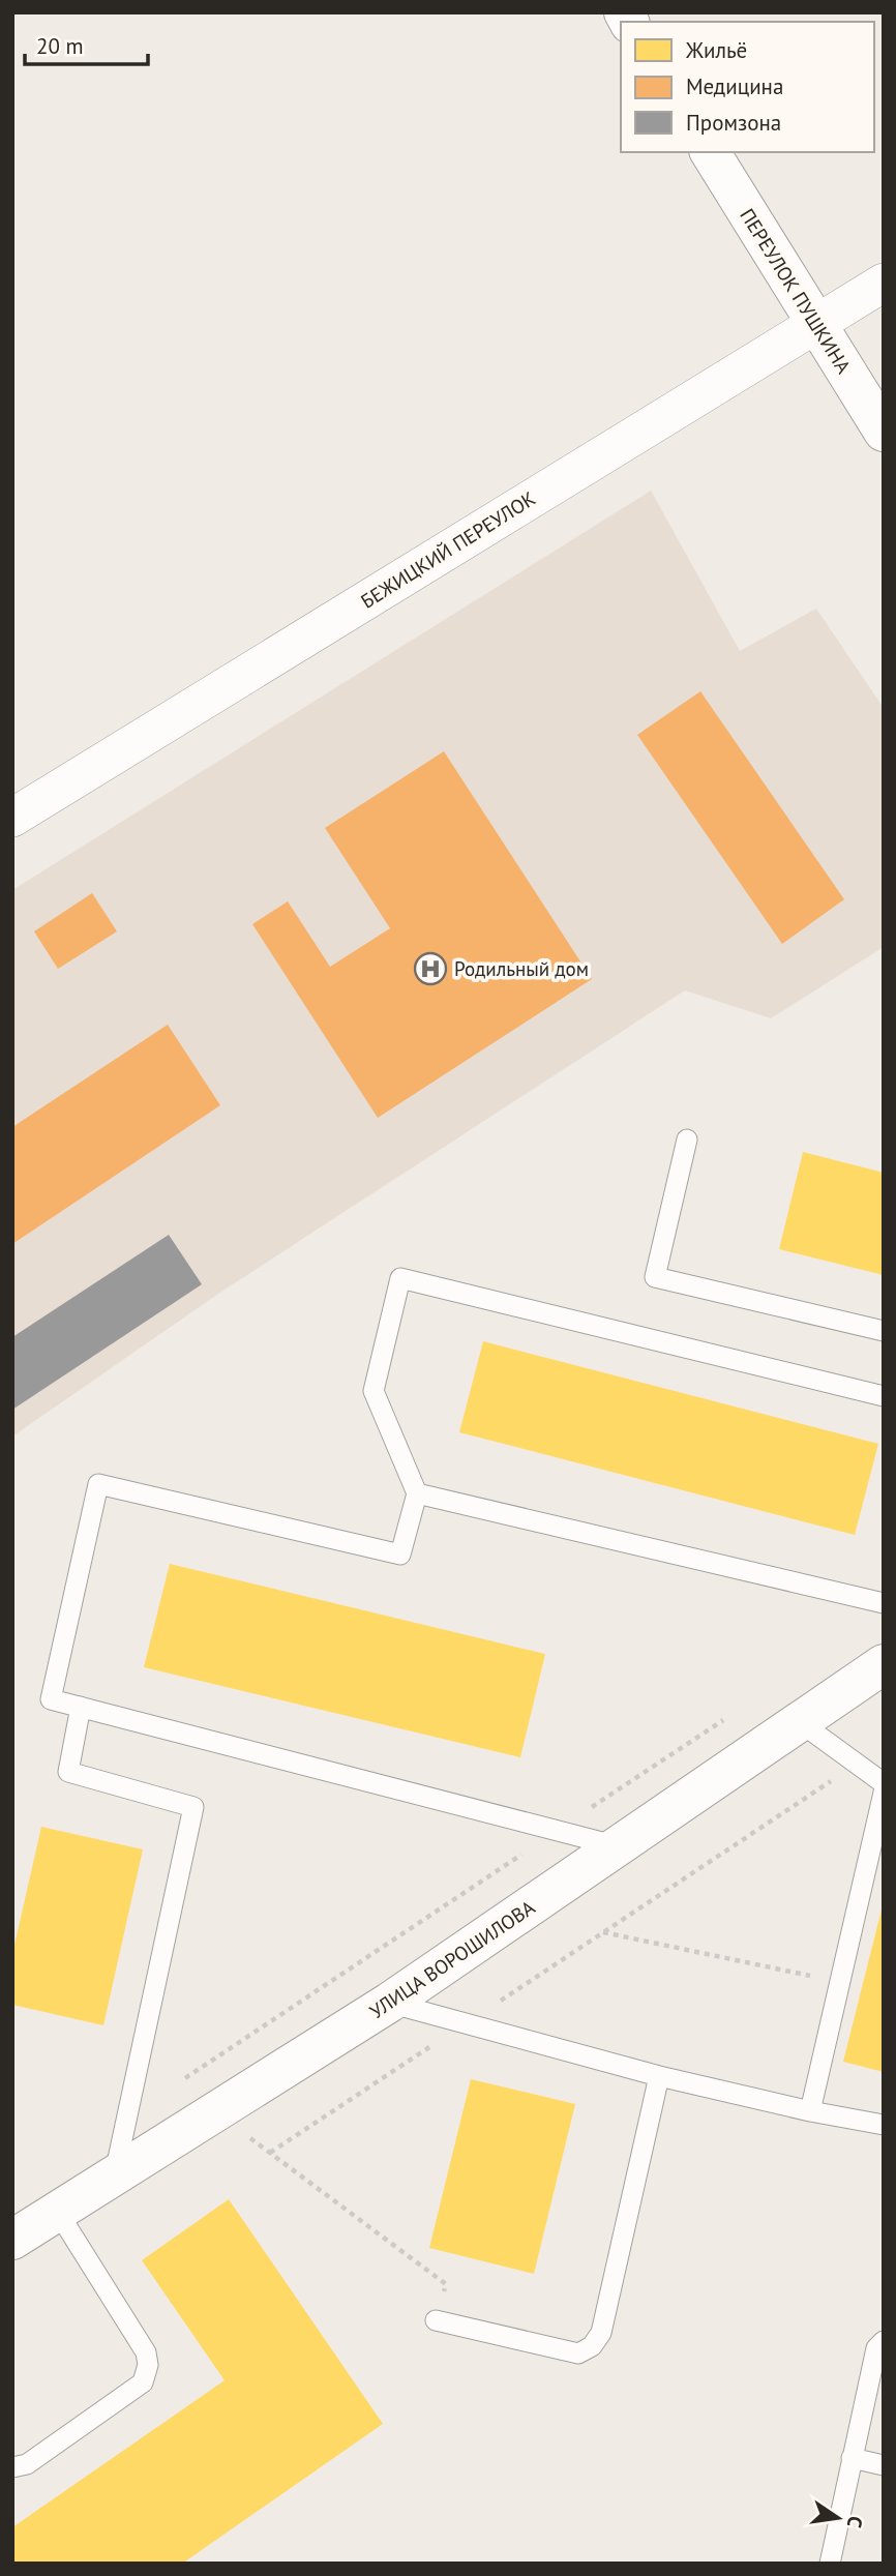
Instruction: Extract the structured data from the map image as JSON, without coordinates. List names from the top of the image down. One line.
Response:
{"streets":{"street":["ПЕРЕУЛОК ПУШКИНА","БЕЖИЦКИЙ ПЕРЕУЛОК","УЛИЦА ВОРОШИЛОВА"]},"crossings":[["ПЕРЕУЛОК ПУШКИНА","БЕЖИЦКИЙ ПЕРЕУЛОК"]],"places":{"hospital":["Родильный дом"]},"legend":["Жильё","Медицина","Промзона"],"scale_bar":"20 m","north":"right"}
